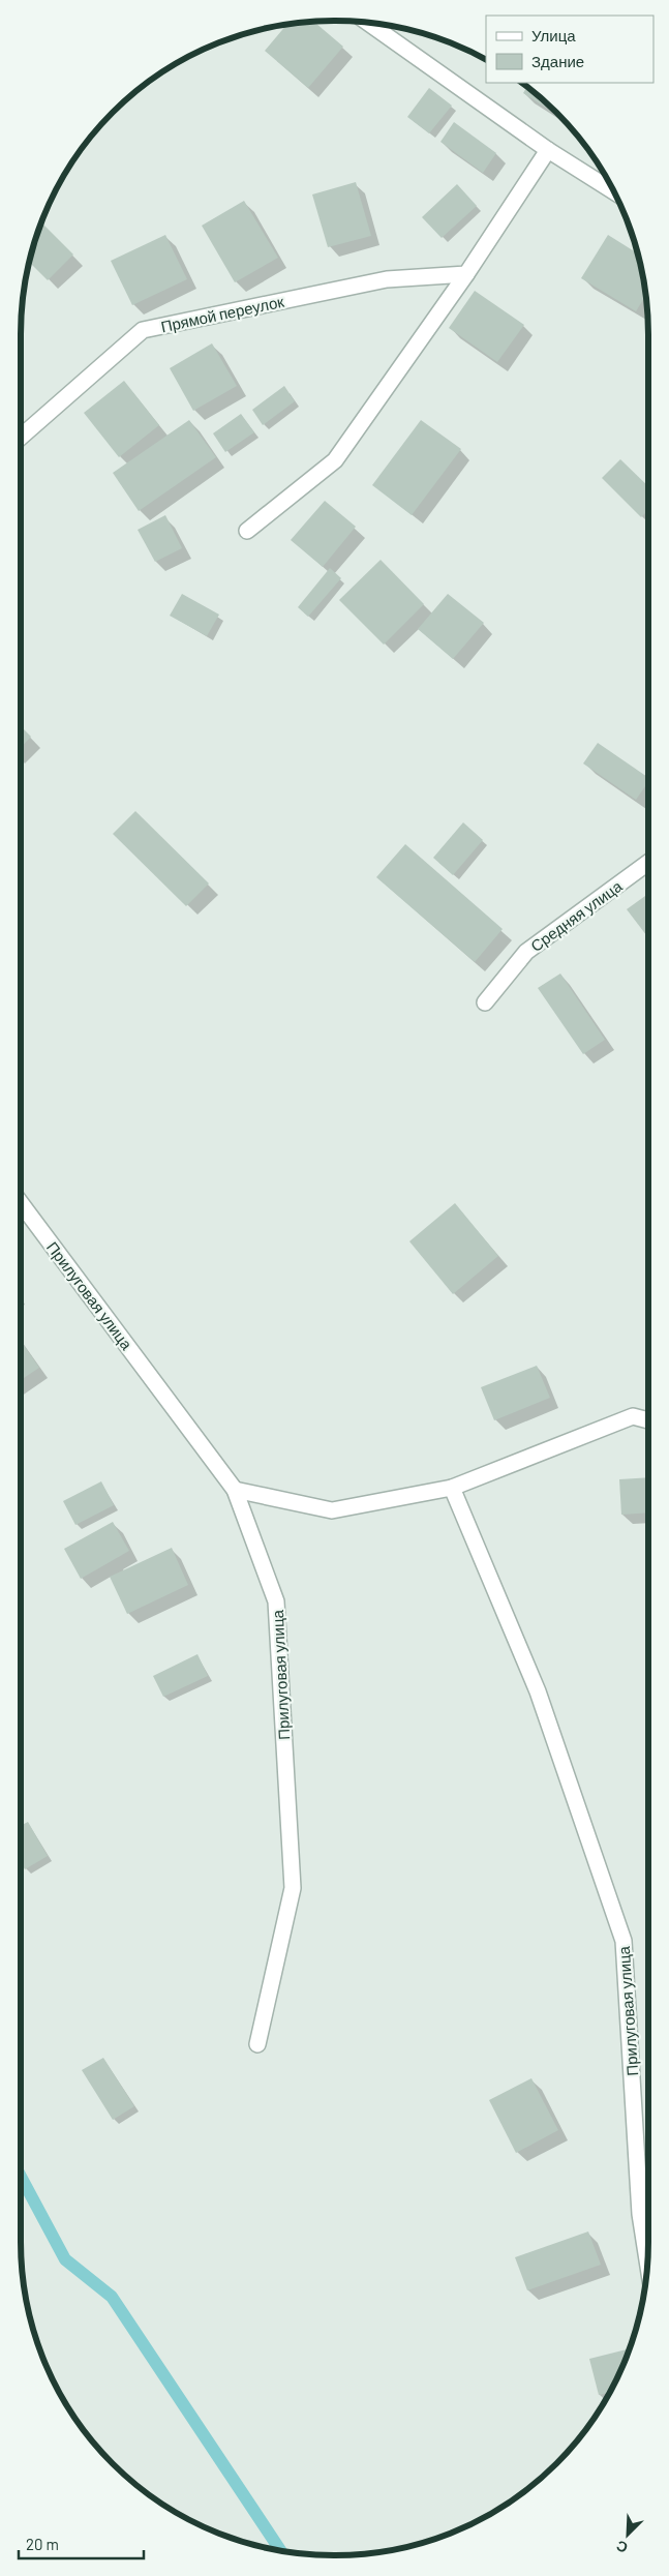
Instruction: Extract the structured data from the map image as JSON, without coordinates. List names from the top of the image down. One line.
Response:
{"streets":{"street":["Прямой переулок","Средняя улица","Прилуговая улица"]},"legend":["Улица","Здание"],"scale_bar":"20 m","north":"bottom left"}
